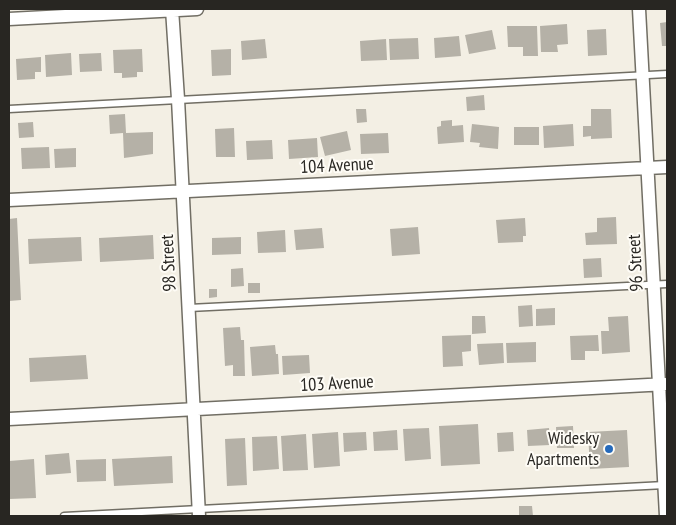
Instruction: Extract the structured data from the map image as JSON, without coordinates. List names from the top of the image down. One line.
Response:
{"streets":{"street":["104 Avenue","98 Street","96 Street","103 Avenue"]},"crossings":[["104 Avenue","98 Street"],["104 Avenue","96 Street"],["98 Street","103 Avenue"],["96 Street","103 Avenue"]],"places":["Widesky Apartments"]}
